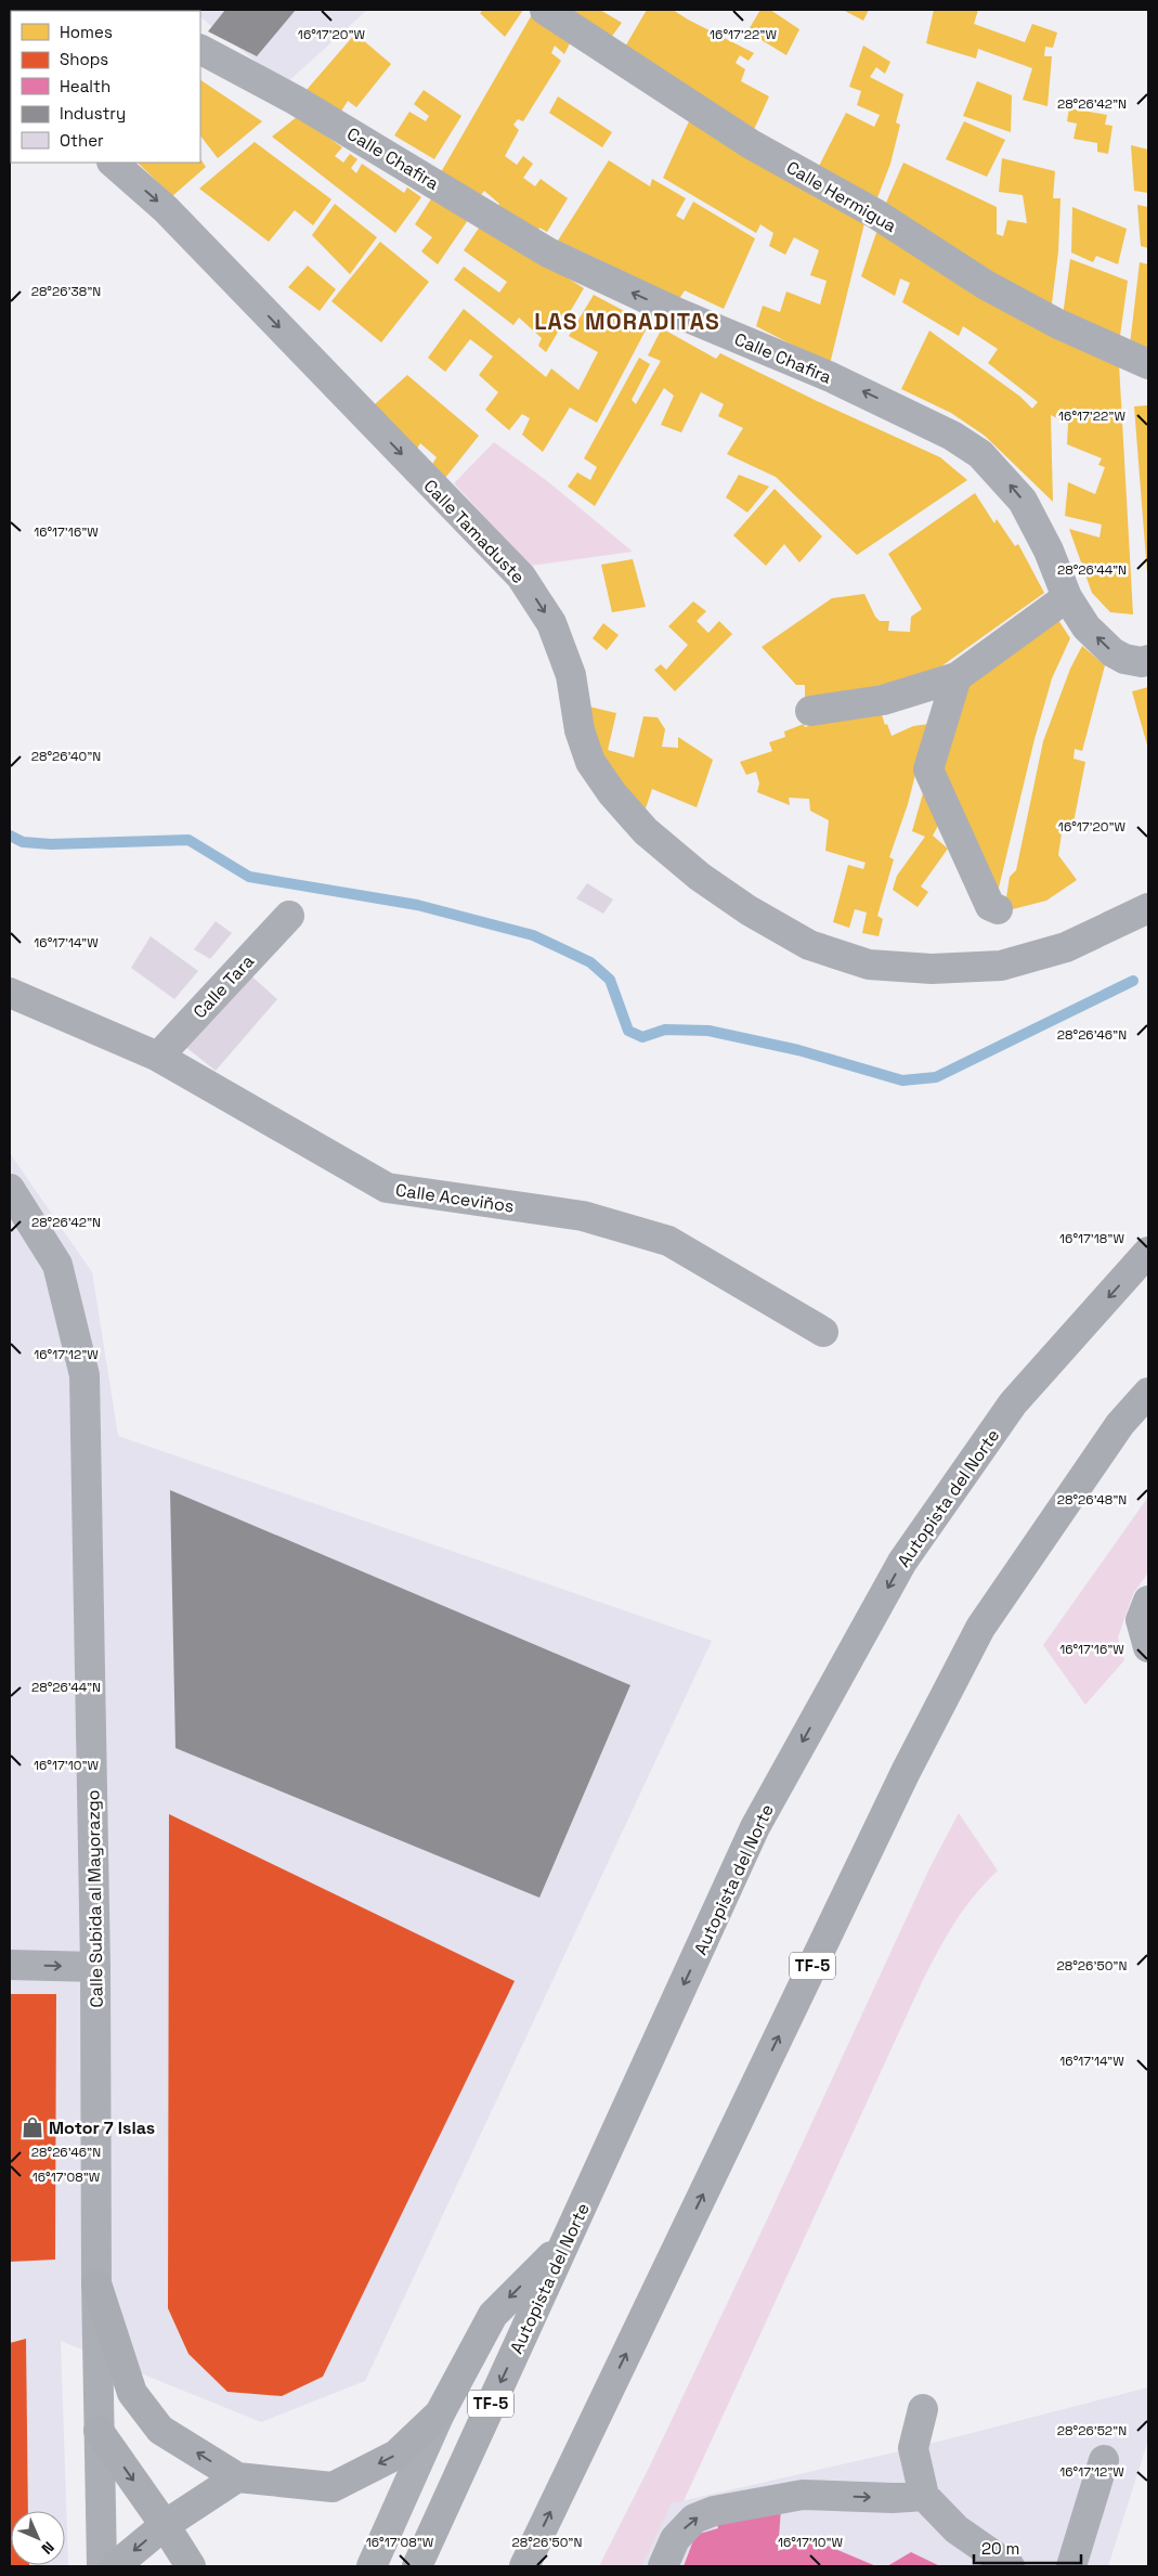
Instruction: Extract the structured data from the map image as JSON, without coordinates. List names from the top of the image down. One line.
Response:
{"streets":{"highway":["Autopista del Norte","TF-5"],"street":["Calle Chafira","Calle Hermigua","Calle Tamaduste","Calle Tara","Calle Aceviños","Calle Subida al Mayorazgo"]},"crossings":[["Calle Tara","Calle Aceviños"]],"one_way":["Calle Chafira","Calle Tamaduste"],"districts":["LAS MORADITAS"],"places":{"shop":["Motor 7 Islas"]},"legend":["Homes","Shops","Health","Industry","Other"],"scale_bar":"20 m","north":"bottom right","coordinates":["16°17'20\"W","16°17'22\"W","28°26'42\"N","28°26'38\"N","16°17'16\"W","28°26'44\"N","28°26'40\"N","16°17'14\"W","28°26'46\"N","16°17'18\"W","16°17'12\"W","28°26'48\"N","16°17'10\"W","28°26'50\"N","16°17'08\"W","28°26'52\"N"]}
